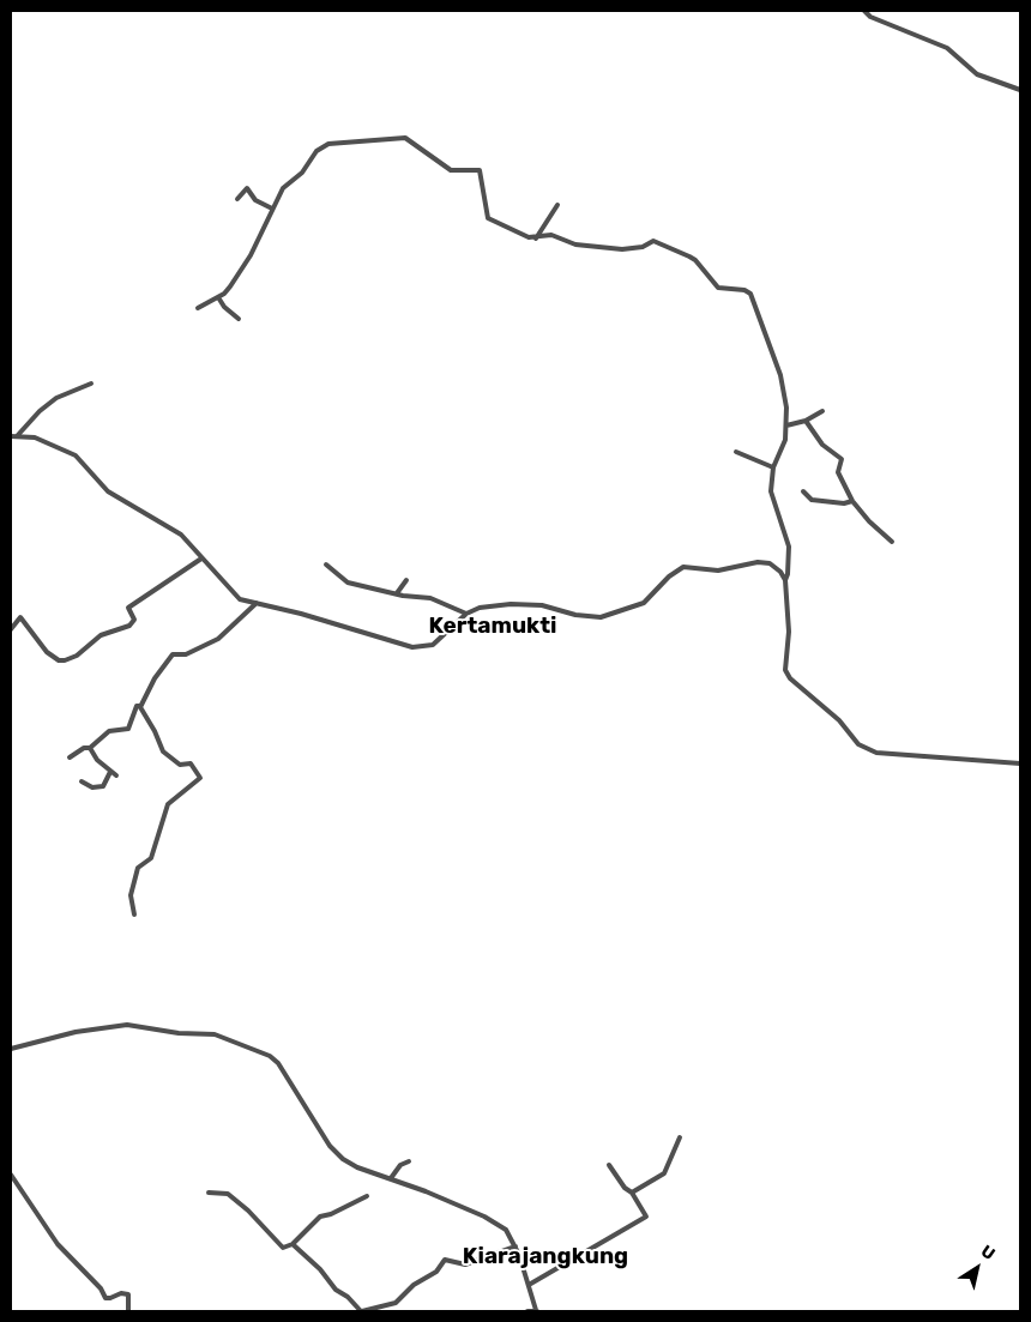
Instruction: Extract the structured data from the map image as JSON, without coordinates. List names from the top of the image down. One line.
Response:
{"districts":["Kertamukti","Kiarajangkung"],"north":"top right"}
